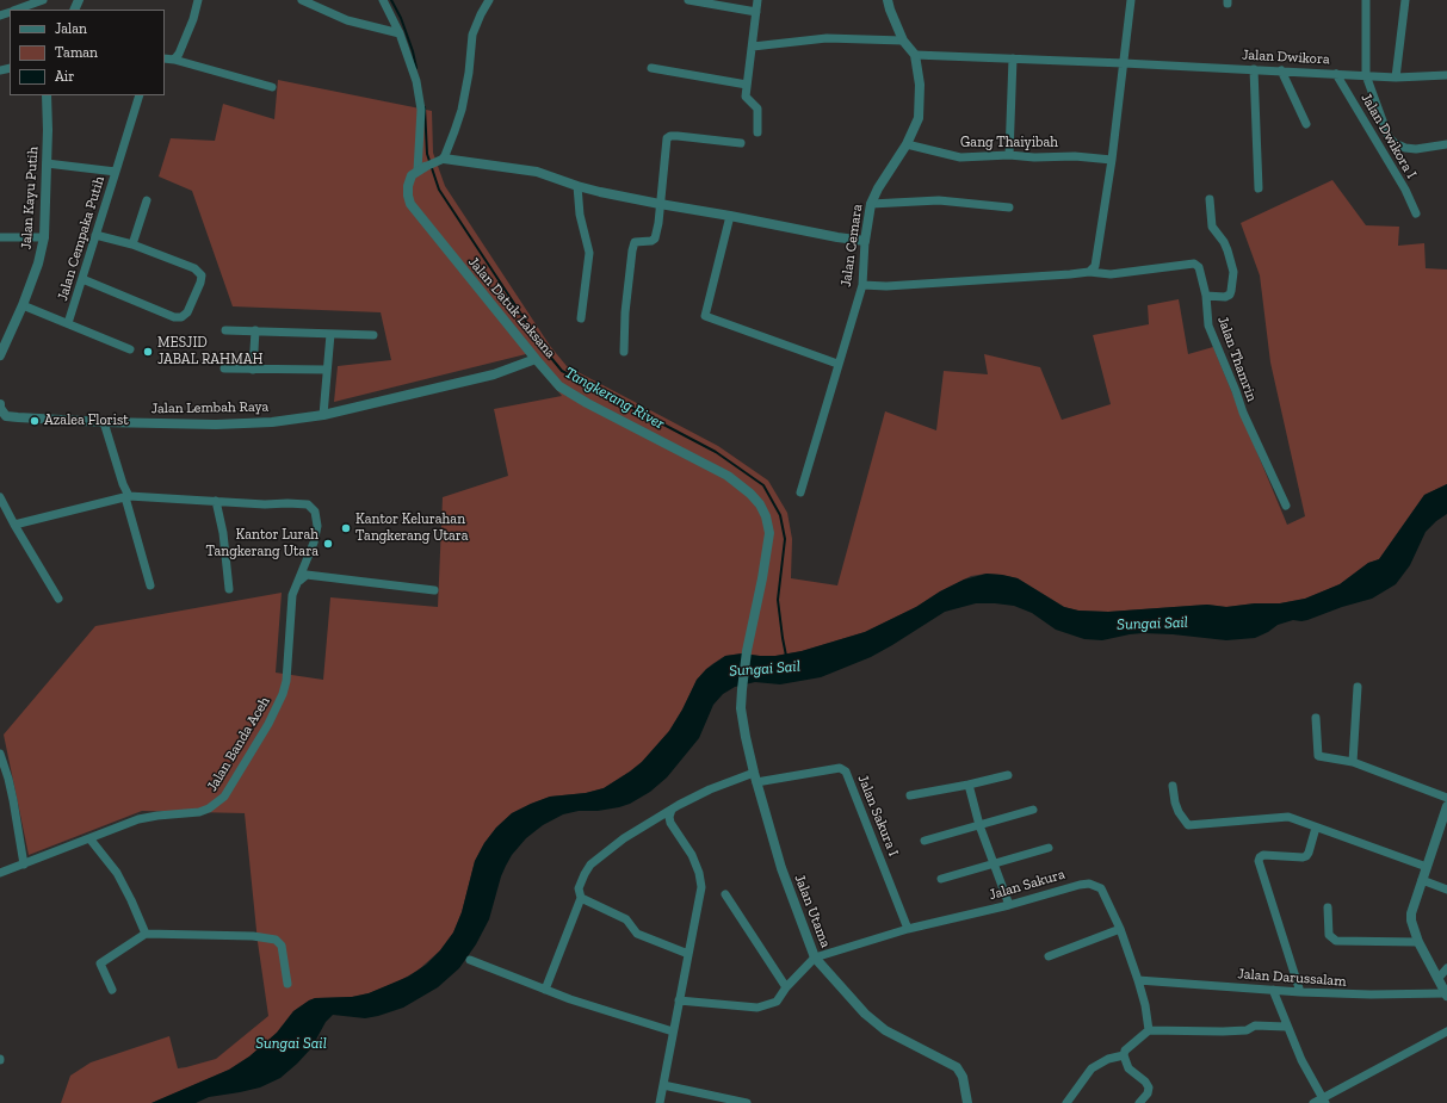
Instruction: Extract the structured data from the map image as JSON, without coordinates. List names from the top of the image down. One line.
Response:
{"streets":{"street":["Jalan Dwikora","Jalan Dwikora I","Gang Thaiyibah","Jalan Kayu Putih","Jalan Cempaka Putih","Jalan Cemara","Jalan Datuk Laksana","Jalan Thamrin","Jalan Lembah Raya","Jalan Banda Aceh","Jalan Sakura I","Jalan Sakura","Jalan Utama","Jalan Darussalam"]},"crossings":[["Jalan Dwikora","Jalan Dwikora I"],["Gang Thaiyibah","Jalan Cemara"],["Jalan Kayu Putih","Jalan Cempaka Putih"],["Jalan Cemara","Jalan Thamrin"],["Jalan Datuk Laksana","Jalan Lembah Raya"],["Jalan Datuk Laksana","Jalan Utama"],["Jalan Sakura I","Jalan Sakura"],["Jalan Sakura I","Jalan Utama"],["Jalan Sakura","Jalan Utama"],["Jalan Sakura","Jalan Darussalam"]],"water":["Tangkerang River","Sungai Sail"],"places":["MESJID JABAL RAHMAH","Azalea Florist","Kantor Kelurahan Tangkerang Utara","Kantor Lurah Tangkerang Utara"],"legend":["Jalan","Taman","Air"]}
